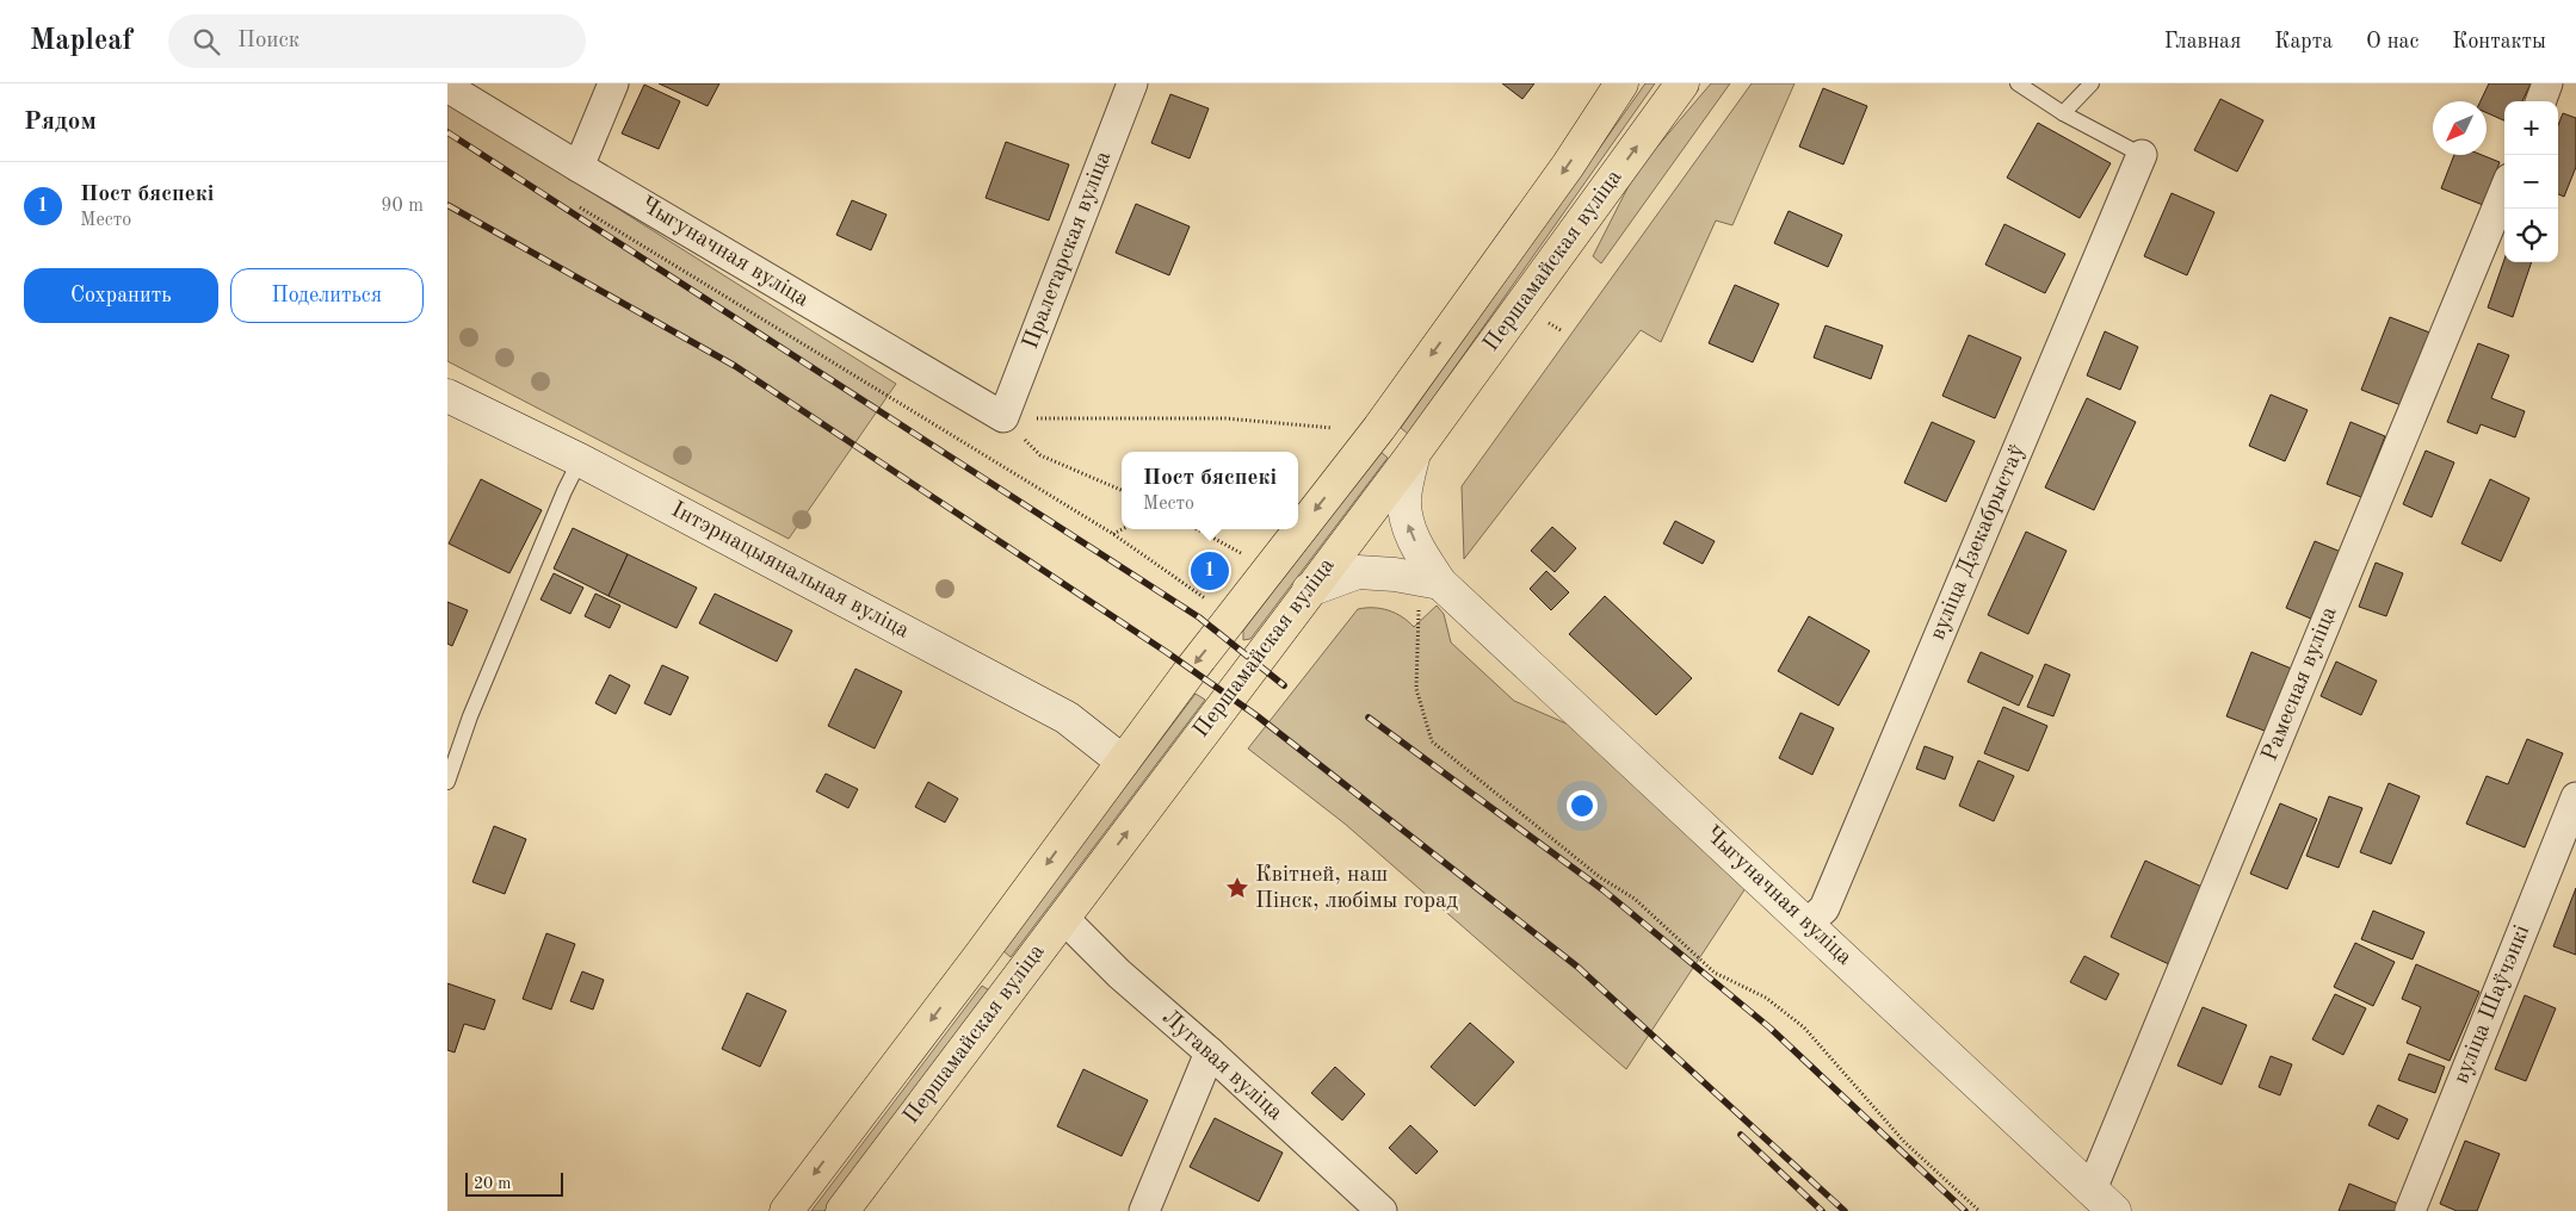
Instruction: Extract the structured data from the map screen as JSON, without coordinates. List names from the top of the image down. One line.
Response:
{"streets":{"main road":["Першамайская вуліца"],"street":["Пралетарская вуліца","Чыгуначная вуліца","вуліца Дзекабрыстаў","Інтэрнацыянальная вуліца","Рамесная вуліца","вуліца Шаўчэнкі","Лугавая вуліца"]},"crossings":[["Пралетарская вуліца","Чыгуначная вуліца"],["Чыгуначная вуліца","Першамайская вуліца"],["Чыгуначная вуліца","вуліца Дзекабрыстаў"],["Чыгуначная вуліца","Рамесная вуліца"],["Першамайская вуліца","Інтэрнацыянальная вуліца"],["Першамайская вуліца","Лугавая вуліца"]],"places":{"place":["Квітней, наш Пінск, любімы горад"]},"scale_bar":"20 m","north":"bottom left","page":{"header":"Mapleaf","search":"Поиск","nav":["Главная","Карта","О нас","Контакты"],"heading":"Рядом","map_buttons":["+","−"],"list":[{"mark":"1","name":"Пост бяспекі","note":"Место","value":"90 m"}],"buttons":["Сохранить","Поделиться"],"popup":["Пост бяспекі","Место"],"pins":"1","scale":"20 m"}}
